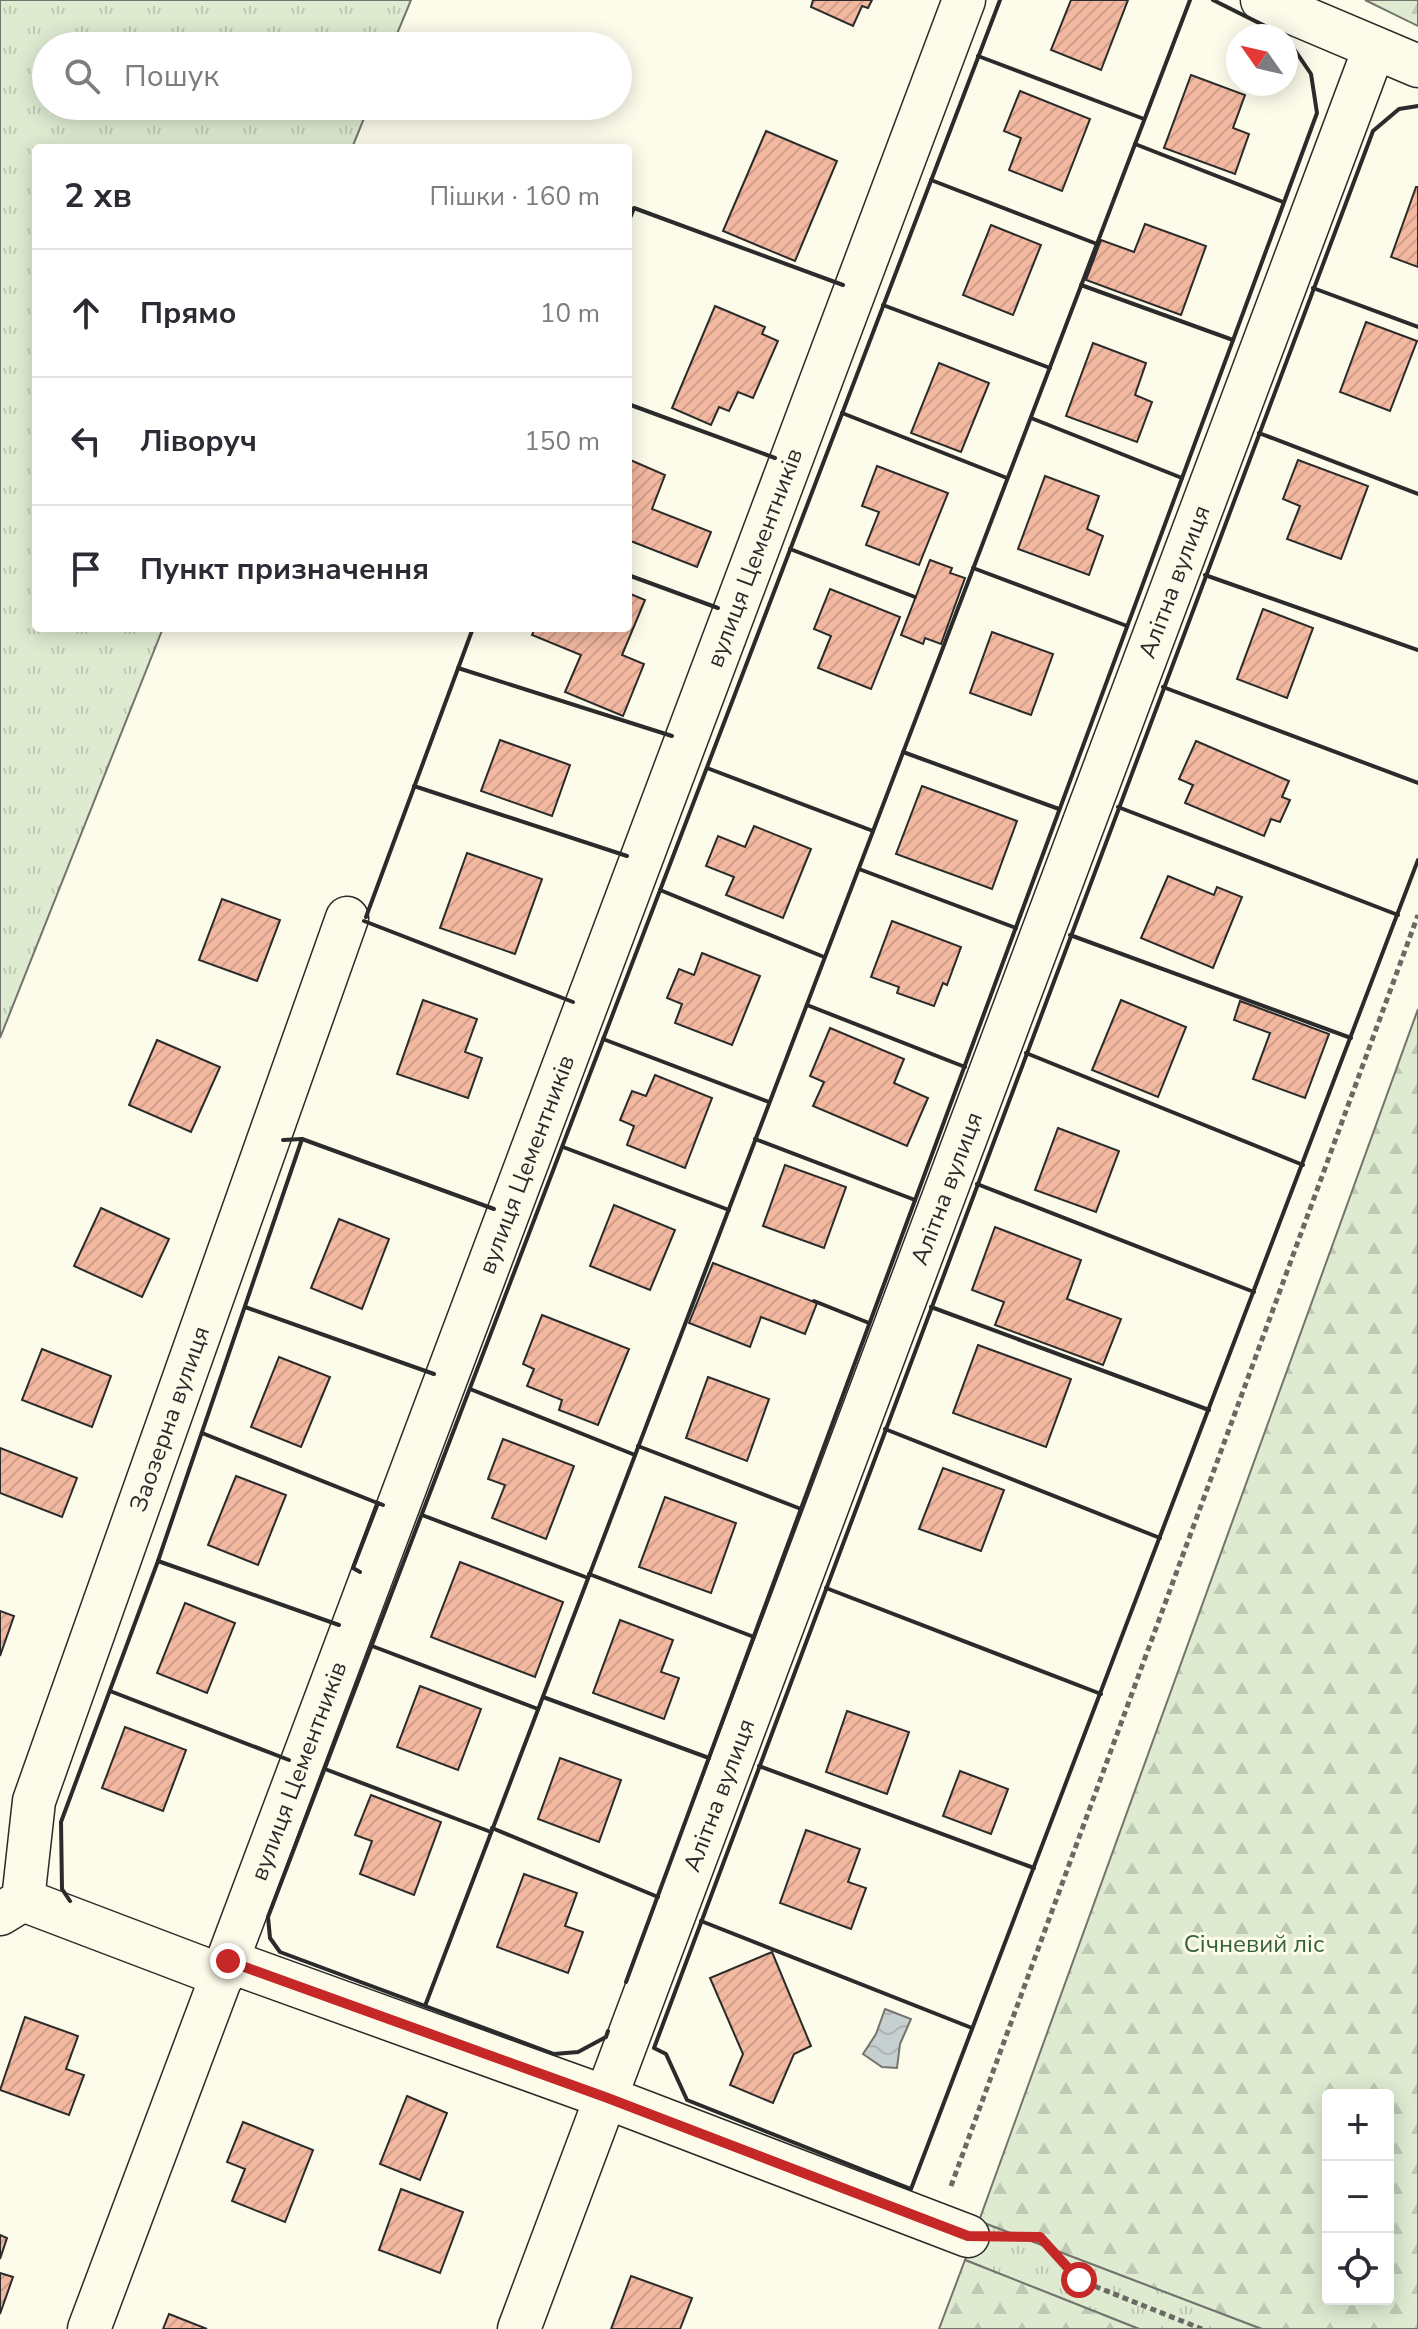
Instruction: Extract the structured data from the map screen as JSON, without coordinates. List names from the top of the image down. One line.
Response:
{"streets":{"street":["вулиця Цементників","Алітна вулиця","Заозерна вулиця"]},"parks":["Січневий ліс"],"north":"top left","page":{"search":"Пошук","heading":["2 хв","Пішки · 160 m"],"list":[["Прямо","10 m"],["Ліворуч","150 m"],"Пункт призначення"],"map_buttons":["+","−"]}}
